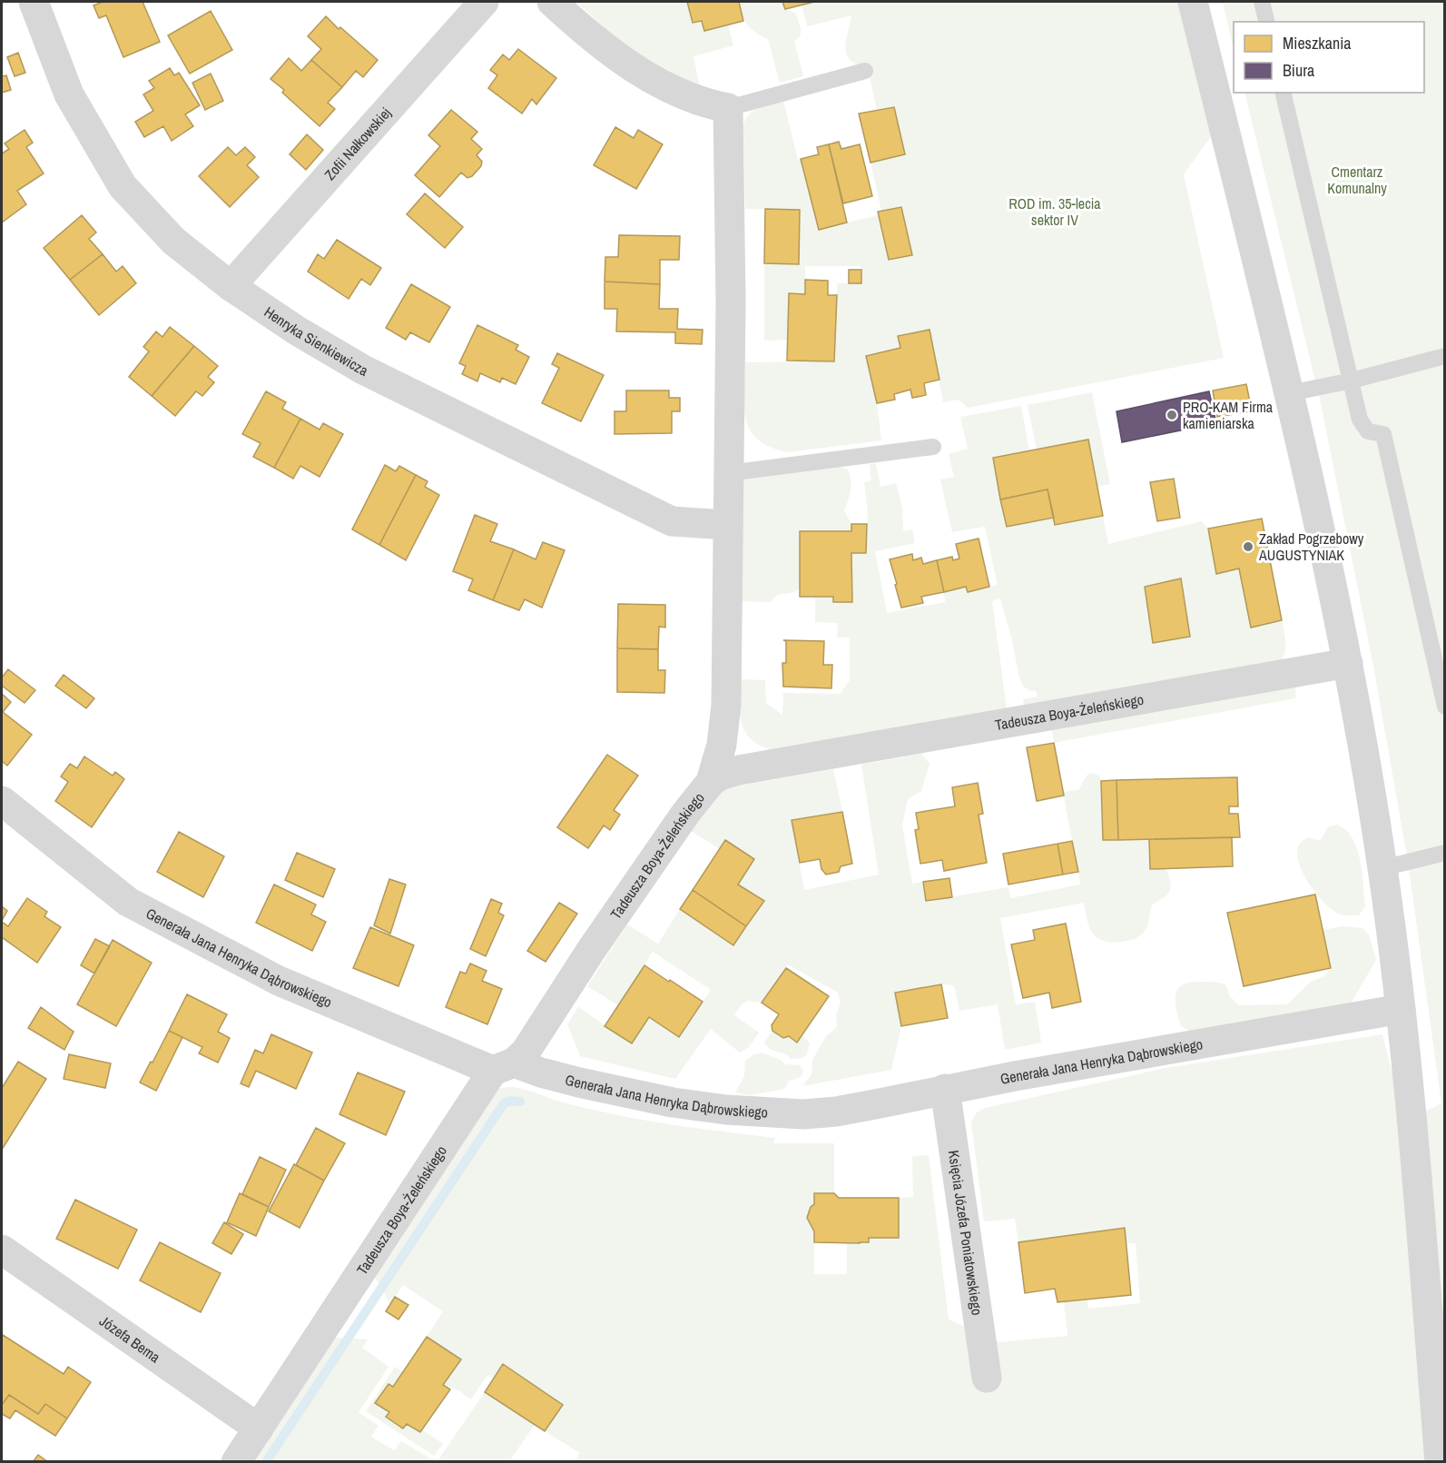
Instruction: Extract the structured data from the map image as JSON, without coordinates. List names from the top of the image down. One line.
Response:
{"streets":{"street":["Zofii Nałkowskiej","Henryka Sienkiewicza","Tadeusza Boya-Żeleńskiego","Generała Jana Henryka Dąbrowskiego","Księcia Józefa Poniatowskiego","Józefa Bema"]},"crossings":[["Zofii Nałkowskiej","Henryka Sienkiewicza"],["Tadeusza Boya-Żeleńskiego","Generała Jana Henryka Dąbrowskiego"],["Tadeusza Boya-Żeleńskiego","Józefa Bema"],["Generała Jana Henryka Dąbrowskiego","Księcia Józefa Poniatowskiego"]],"parks":["Cmentarz Komunalny","ROD im. 35-lecia sektor IV"],"places":["PRO-KAM Firma kamieniarska","Zakład Pogrzebowy AUGUSTYNIAK"],"legend":["Mieszkania","Biura"]}
